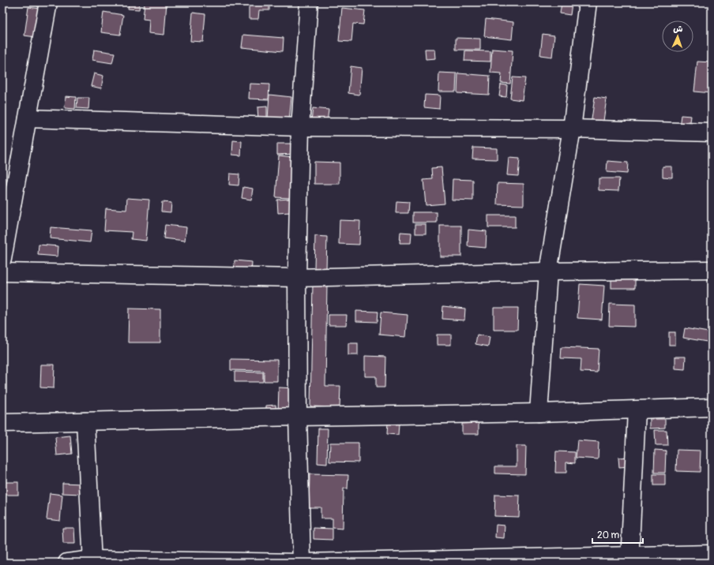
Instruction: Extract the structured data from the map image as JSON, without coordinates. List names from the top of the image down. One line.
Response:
{"scale_bar":"20 m","north":"top"}
